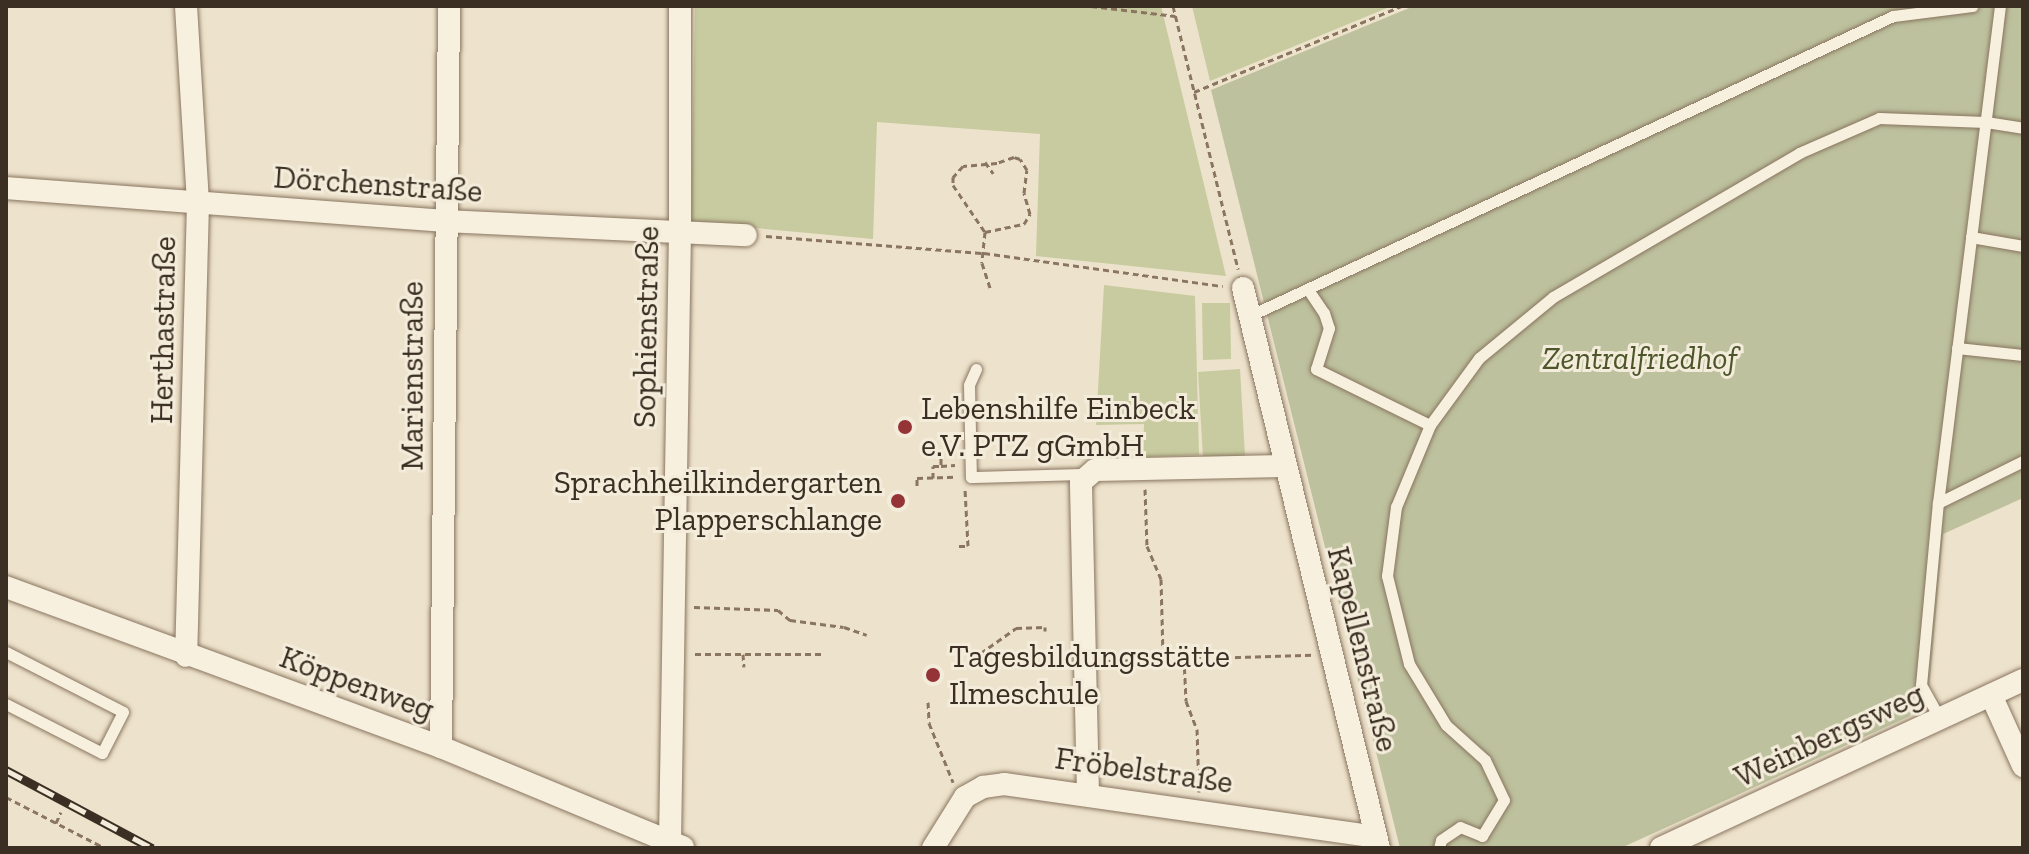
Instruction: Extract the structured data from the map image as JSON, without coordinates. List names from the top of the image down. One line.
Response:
{"streets":{"street":["Dörchenstraße","Sophienstraße","Herthastraße","Marienstraße","Kapellenstraße","Köppenweg","Weinbergsweg","Fröbelstraße"]},"crossings":[["Dörchenstraße","Sophienstraße"],["Dörchenstraße","Herthastraße"],["Dörchenstraße","Marienstraße"],["Sophienstraße","Köppenweg"],["Herthastraße","Köppenweg"],["Marienstraße","Köppenweg"],["Kapellenstraße","Fröbelstraße"]],"parks":["Zentralfriedhof"],"places":["Lebenshilfe Einbeck e.V. PTZ gGmbH","Sprachheilkindergarten Plapperschlange","Tagesbildungsstätte Ilmeschule"]}
